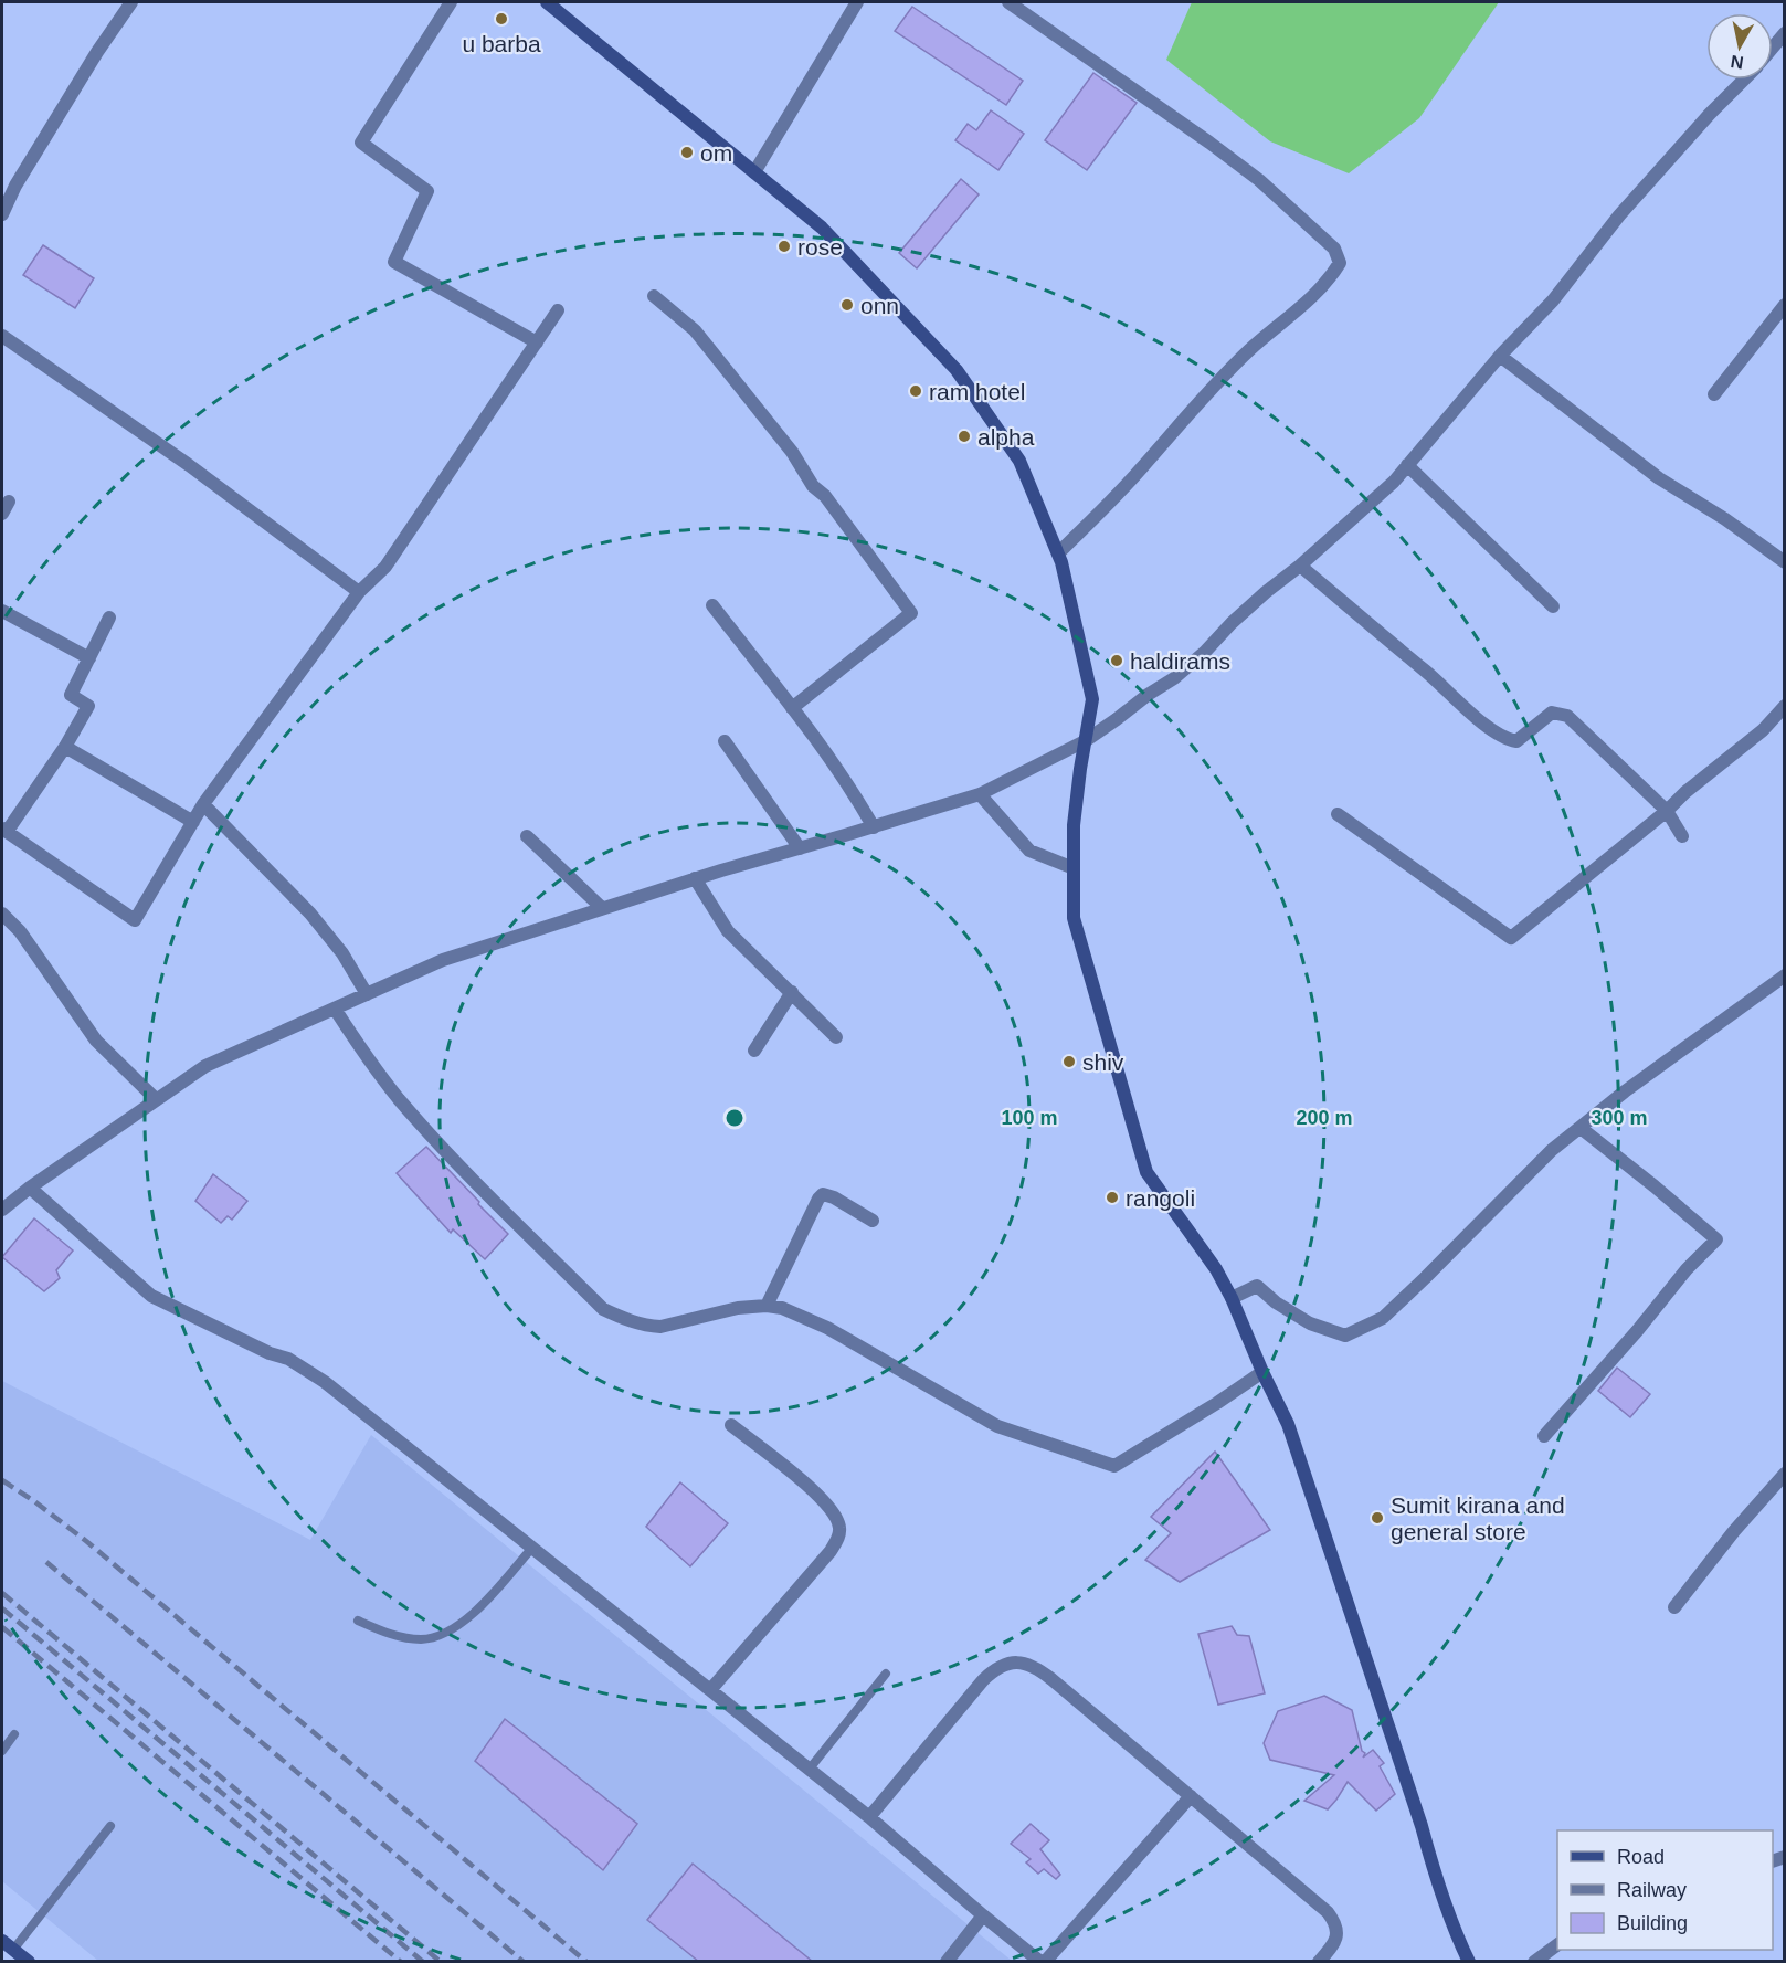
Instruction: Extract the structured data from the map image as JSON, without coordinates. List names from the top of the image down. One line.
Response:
{"places":["u barba","om","rose","onn","ram hotel","alpha","haldirams","shiv","rangoli","Sumit kirana and general store"],"legend":["Road","Railway","Building"],"north":"bottom","rings":["100 m","200 m","300 m"]}
